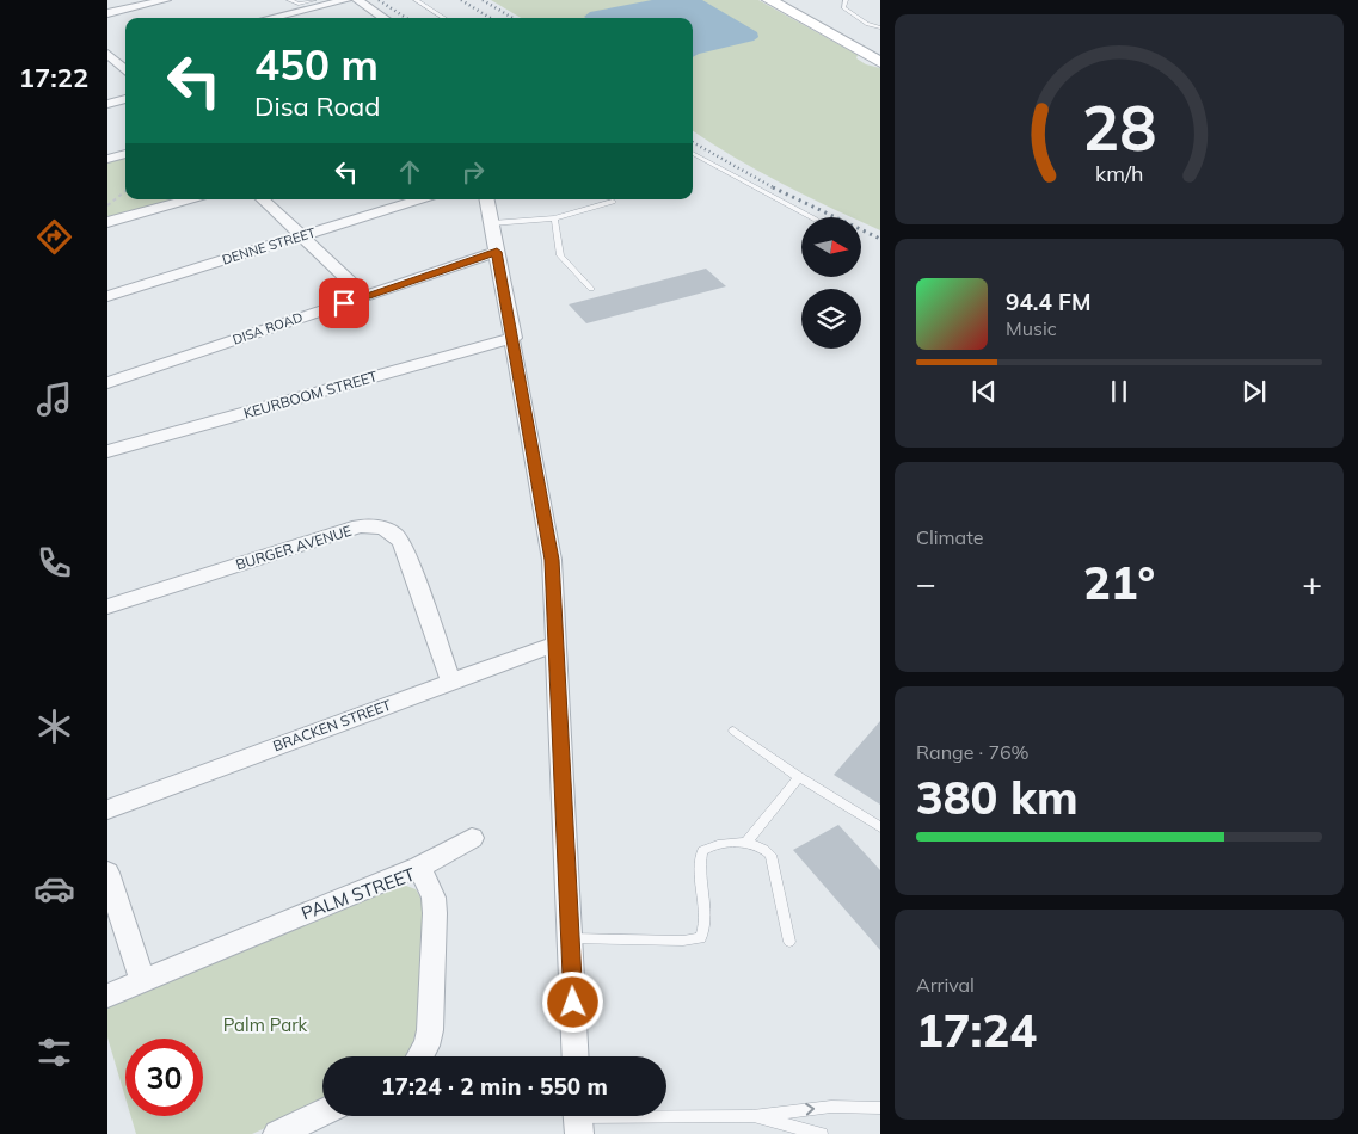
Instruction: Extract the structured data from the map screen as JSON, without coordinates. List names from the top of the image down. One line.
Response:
{"streets":{"street":["DENNE STREET","DISA ROAD","KEURBOOM STREET","BURGER AVENUE","BRACKEN STREET","PALM STREET"]},"crossings":[["BURGER AVENUE","BRACKEN STREET"]],"parks":["Palm Park"],"north":"right","page":{"tabs":"17:22","turn":["450 m","Disa Road"],"song":["94.4 FM","Music"],"tile":["Climate",["Range · 76%","380 km"],["Arrival","17:24"]],"heat":["−","21°","+"],"limit":"30","trip":"17:24 · 2 min · 550 m","gauge":["28","km/h"]}}
